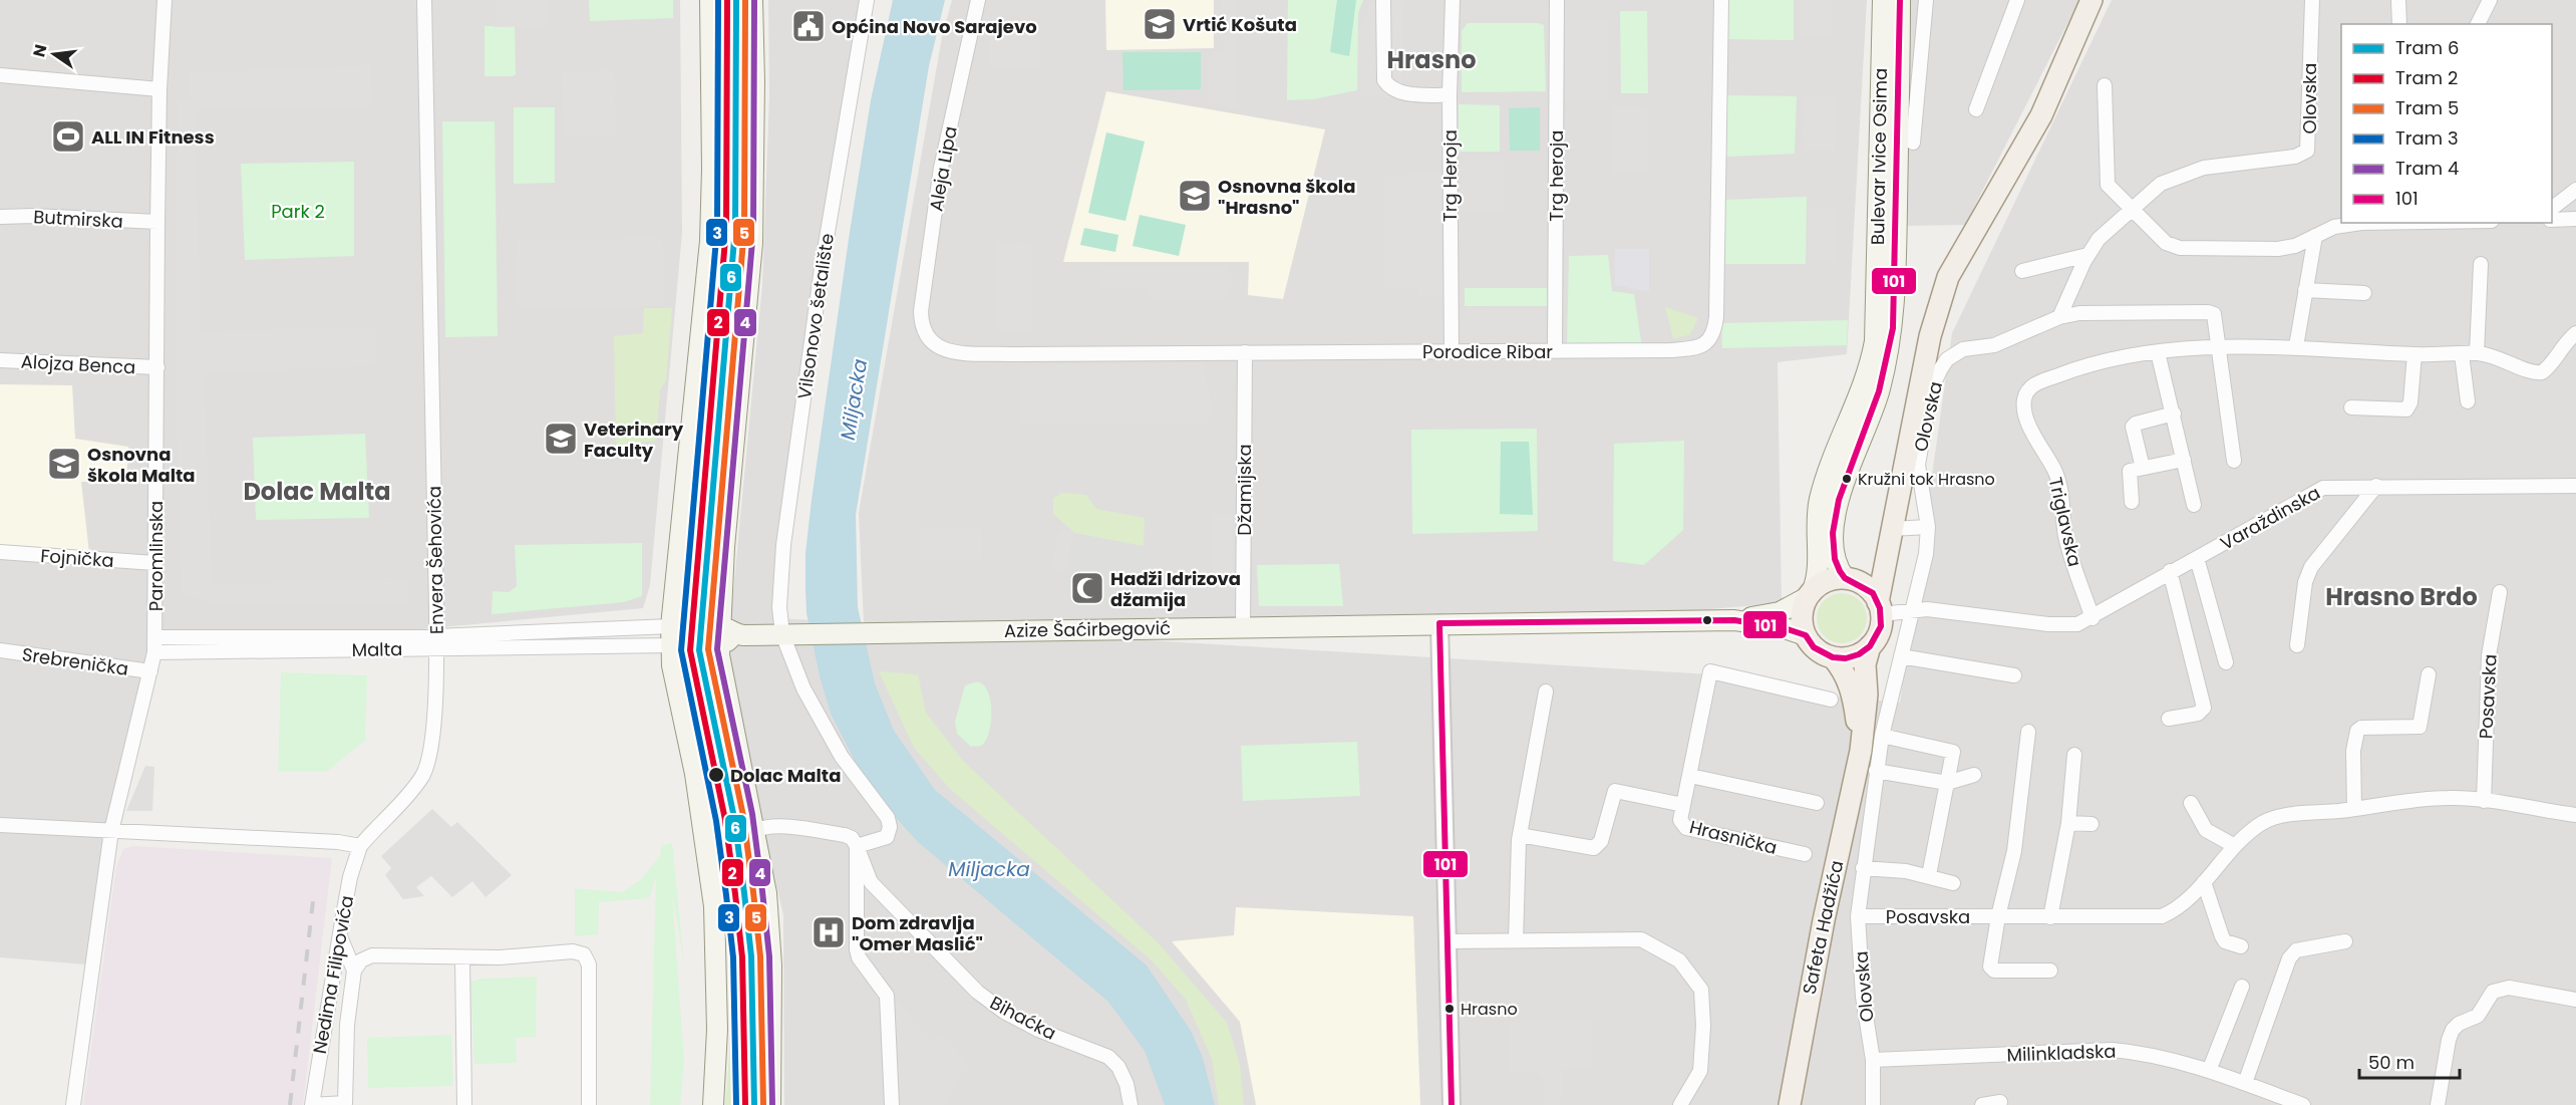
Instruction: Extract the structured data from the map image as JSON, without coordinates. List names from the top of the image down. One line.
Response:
{"streets":{"main road":["Bulevar Ivice Osima","Azize Šaćirbegović","Safeta Hadžića"],"street":["Olovska","Aleja Lipa","Trg Heroja","Trg heroja","Butmirska","Vilsonovo šetalište","Porodice Ribar","Alojza Benca","Džamijska","Varaždinska","Triglavska","Paromlinska","Fojnička","Envera Šehovića","Malta","Srebrenička","Posavska","Hrasnička","Nedima Filipovića","Bihaćka","Milinkladska"]},"crossings":[["Olovska","Triglavska"],["Olovska","Posavska"],["Olovska","Milinkladska"],["Bulevar Ivice Osima","Azize Šaćirbegović"],["Bulevar Ivice Osima","Safeta Hadžića"],["Aleja Lipa","Porodice Ribar"],["Trg Heroja","Porodice Ribar"],["Trg heroja","Porodice Ribar"],["Butmirska","Paromlinska"],["Vilsonovo šetalište","Azize Šaćirbegović"],["Porodice Ribar","Džamijska"],["Alojza Benca","Paromlinska"],["Džamijska","Azize Šaćirbegović"],["Varaždinska","Triglavska"],["Paromlinska","Fojnička"],["Paromlinska","Malta"],["Paromlinska","Srebrenička"],["Envera Šehovića","Malta"],["Envera Šehovića","Nedima Filipovića"],["Azize Šaćirbegović","Malta"],["Azize Šaćirbegović","Safeta Hadžića"]],"districts":["Hrasno","Dolac Malta","Hrasno Brdo"],"water":["Miljacka"],"parks":["Park 2"],"places":{"school or university":["Vrtić Košuta","Osnovna škola \"Hrasno\"","Veterinary Faculty","Osnovna škola Malta"],"public building":["Općina Novo Sarajevo"],"sports":["ALL IN Fitness"],"other":["Kružni tok Hrasno","Dolac Malta","Hrasno"],"mosque":["Hadži Idrizova džamija"],"hospital":["Dom zdravlja \"Omer Maslić\""]},"lines":["tram line 6","tram line 2","tram line 5","tram line 3","tram line 4","transit line 101"],"legend":["Tram 6","Tram 2","Tram 5","Tram 3","Tram 4","101"],"scale_bar":"50 m","north":"left"}
